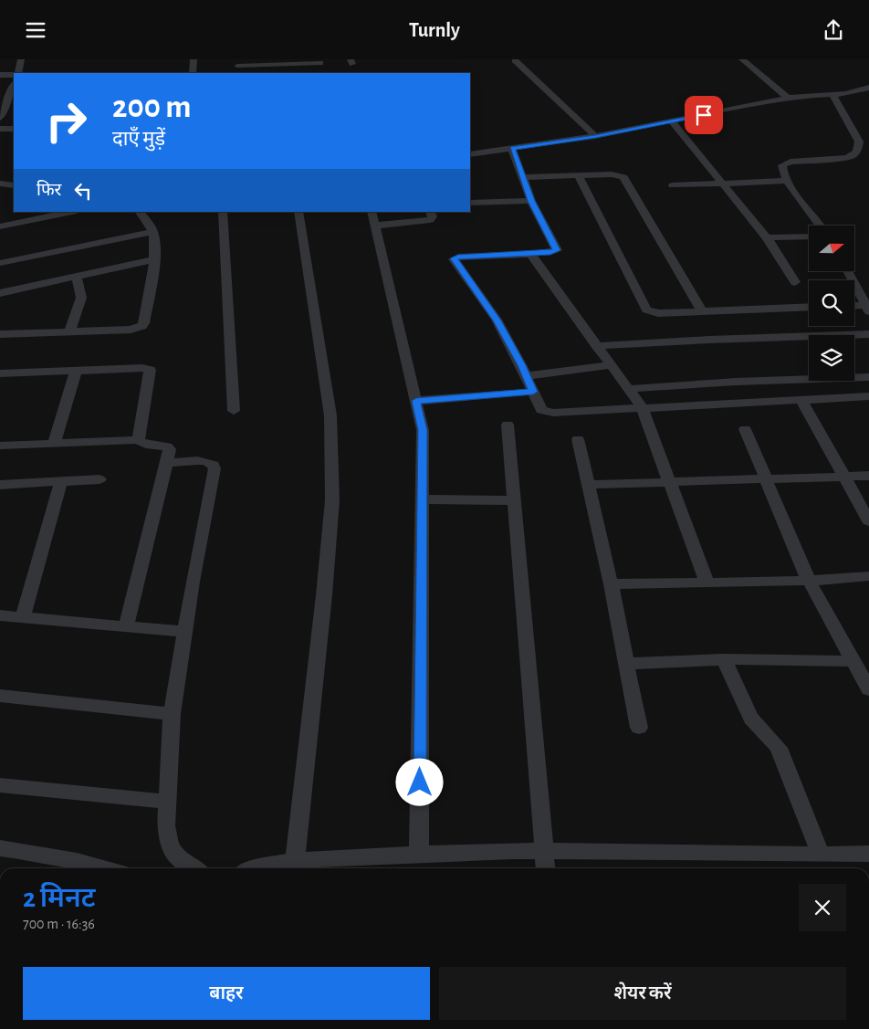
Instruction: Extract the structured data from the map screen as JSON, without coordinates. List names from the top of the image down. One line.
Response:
{"north":"right","page":{"header":"Turnly","turn":["200 m","दाएँ मुड़ें"],"then":"फिर","heading":["2 मिनट","700 m · 16:36"],"buttons":["बाहर","शेयर करें"]}}
